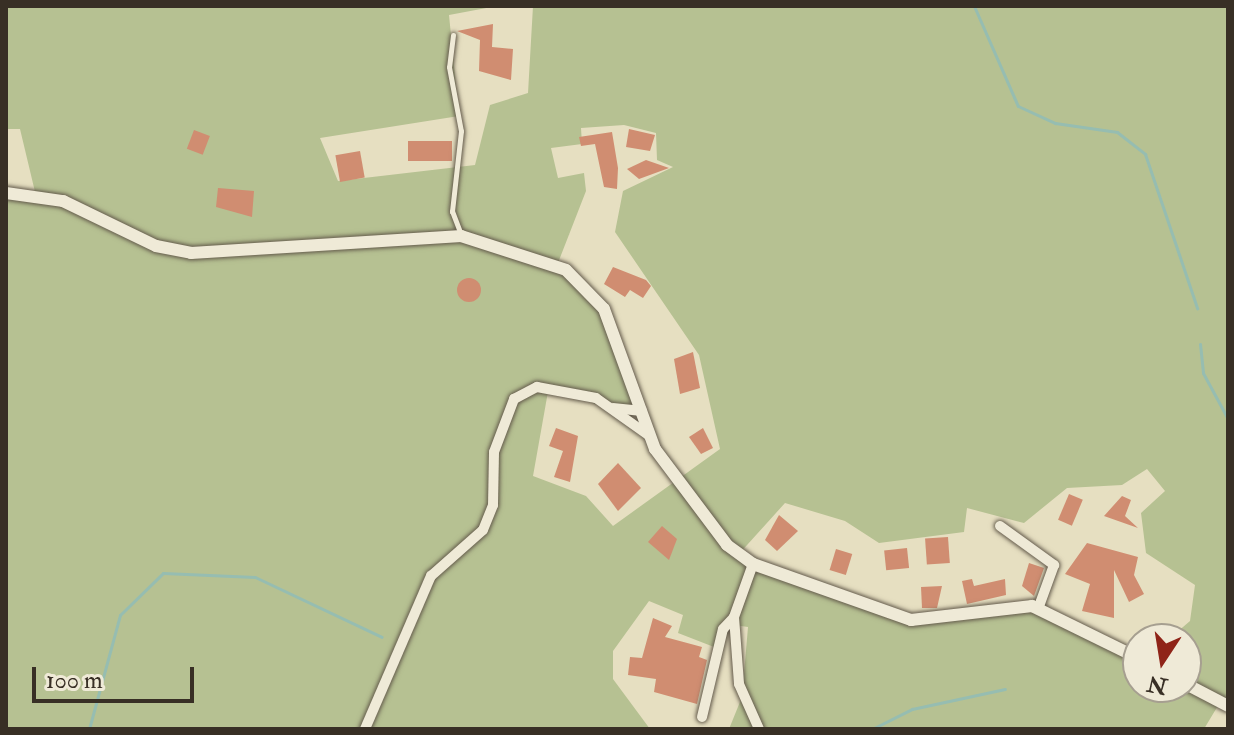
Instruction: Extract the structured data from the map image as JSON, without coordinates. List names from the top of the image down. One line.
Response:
{"scale_bar":"100 m","north":"bottom"}
